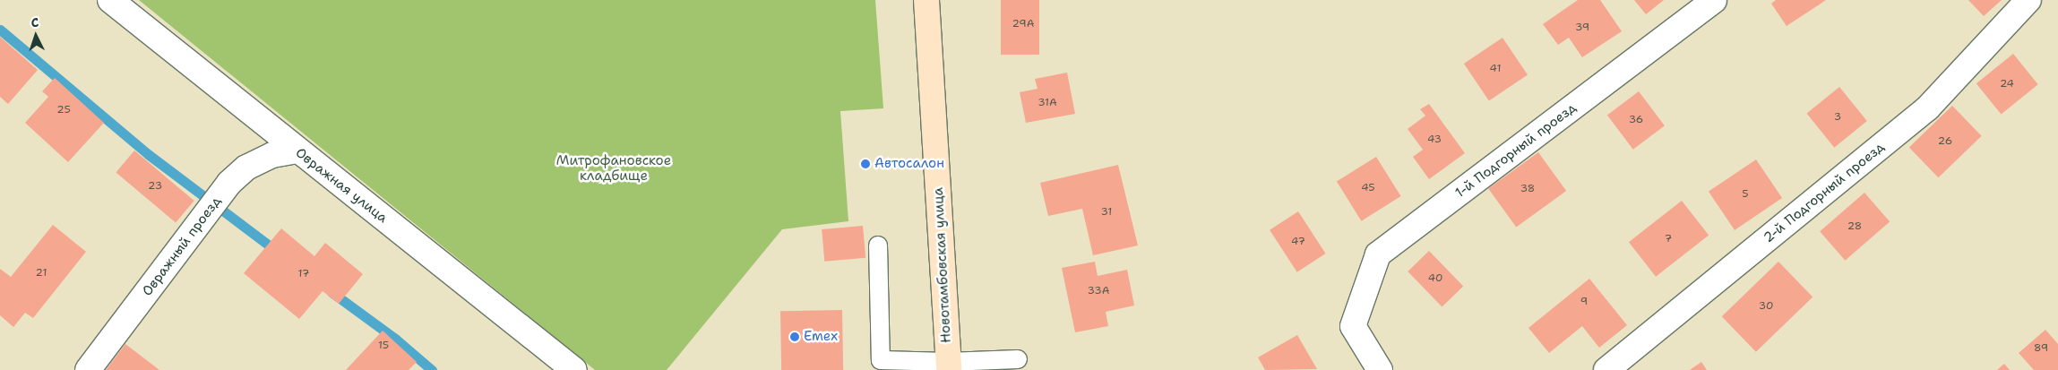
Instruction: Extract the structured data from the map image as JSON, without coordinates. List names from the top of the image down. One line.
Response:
{"streets":{"main road":["Новотамбовская улица"],"street":["1-й Подгорный проезд","Овражная улица","2-й Подгорный проезд","Овражный проезд"]},"crossings":[["Овражная улица","Овражный проезд"]],"parks":["Митрофановское кладбище"],"places":["Автосалон","Emex"],"house_numbers":["29А","39","41","24","31А","25","3","36","43","26","23","45","38","5","31","28","7","47","21","17","40","33А","9","30","15","89"],"north":"top"}
